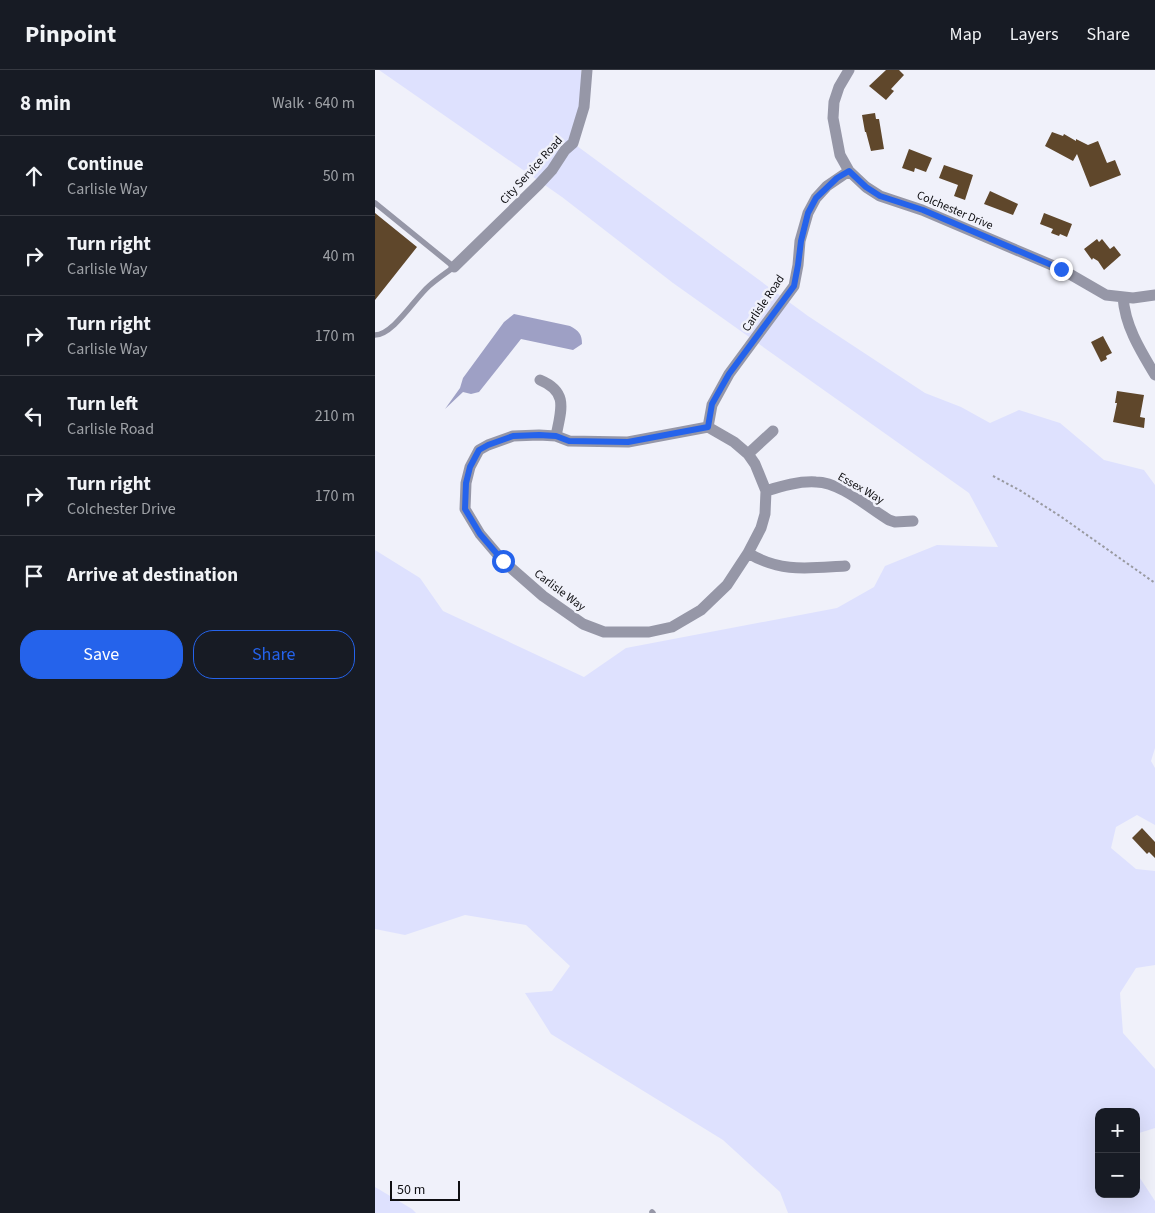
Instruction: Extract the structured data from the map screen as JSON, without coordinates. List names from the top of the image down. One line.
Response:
{"streets":{"street":["City Service Road","Colchester Drive","Carlisle Road","Essex Way","Carlisle Way"]},"crossings":[["Colchester Drive","Carlisle Road"],["Carlisle Road","Carlisle Way"],["Essex Way","Carlisle Way"]],"scale_bar":"50 m","page":{"header":"Pinpoint","nav":["Map","Layers","Share"],"heading":["8 min","Walk · 640 m"],"list":[["Continue","Carlisle Way","50 m"],["Turn right","Carlisle Way","40 m"],["Turn right","Carlisle Way","170 m"],["Turn left","Carlisle Road","210 m"],["Turn right","Colchester Drive","170 m"],"Arrive at destination"],"buttons":["Save","Share"],"map_buttons":["+","−"],"scale":"50 m"}}
